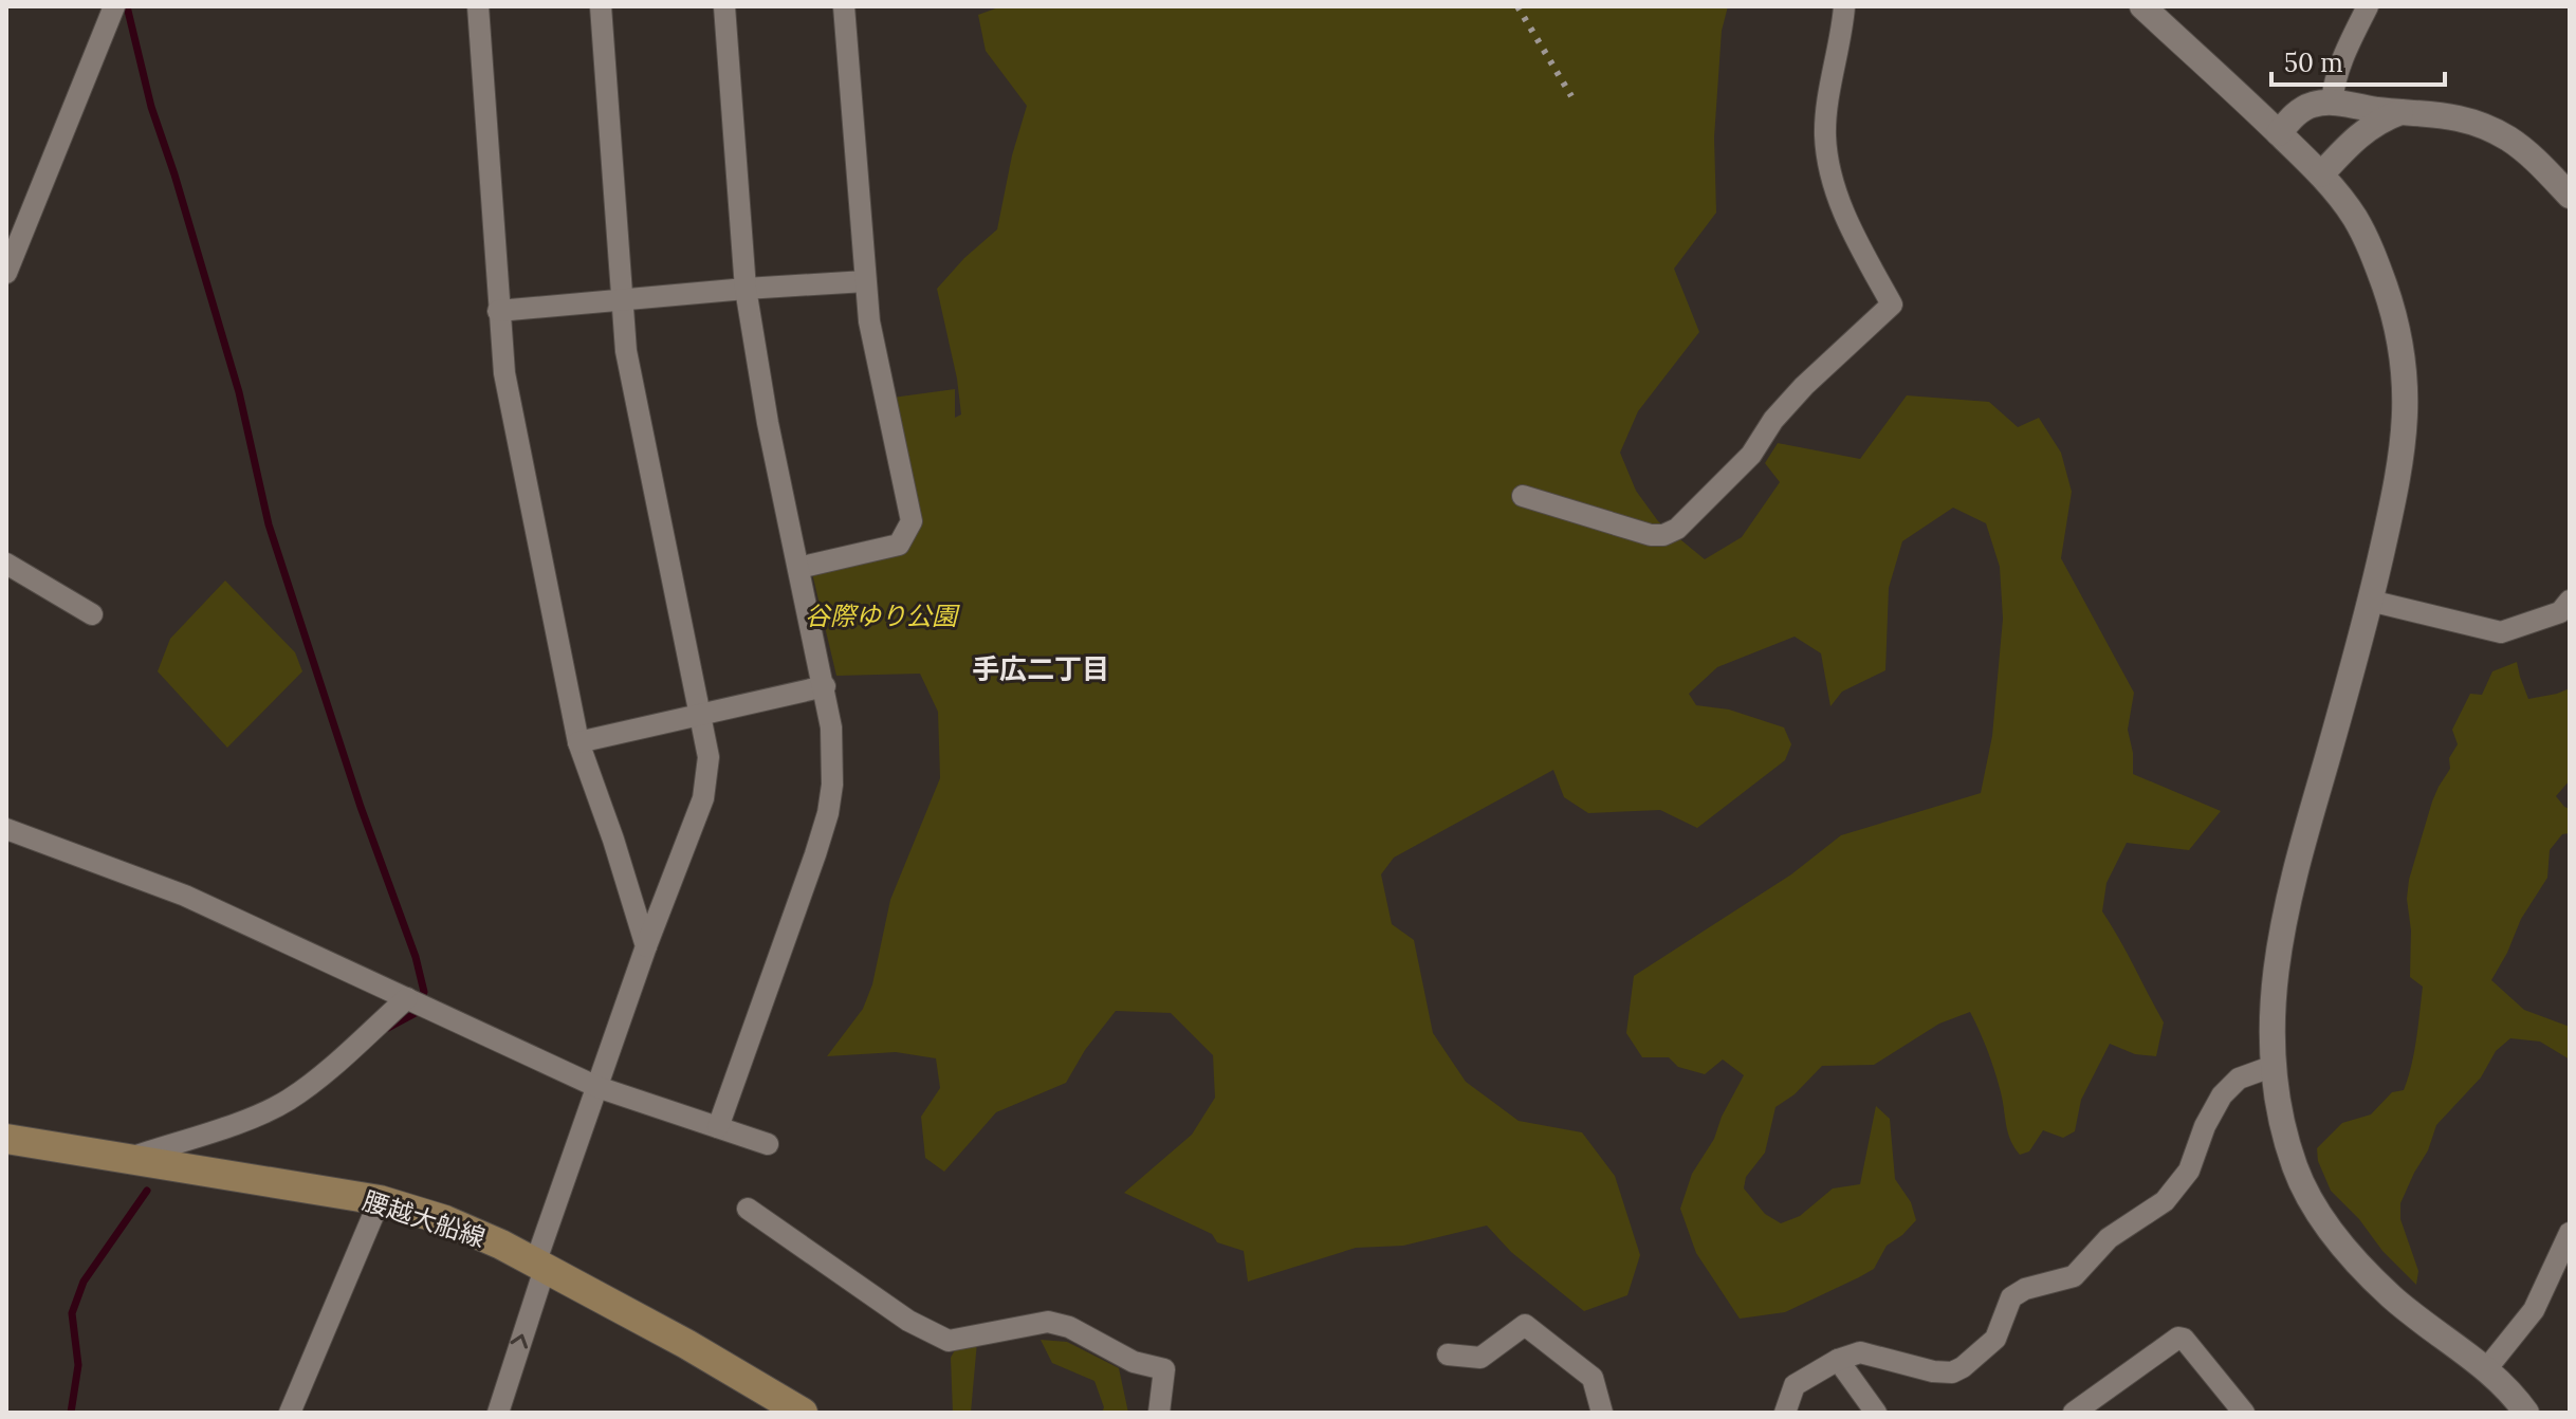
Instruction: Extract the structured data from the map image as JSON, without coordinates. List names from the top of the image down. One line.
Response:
{"streets":{"main road":["腰越大船線"]},"districts":["手広二丁目"],"parks":["谷際ゆり公園"],"scale_bar":"50 m"}
